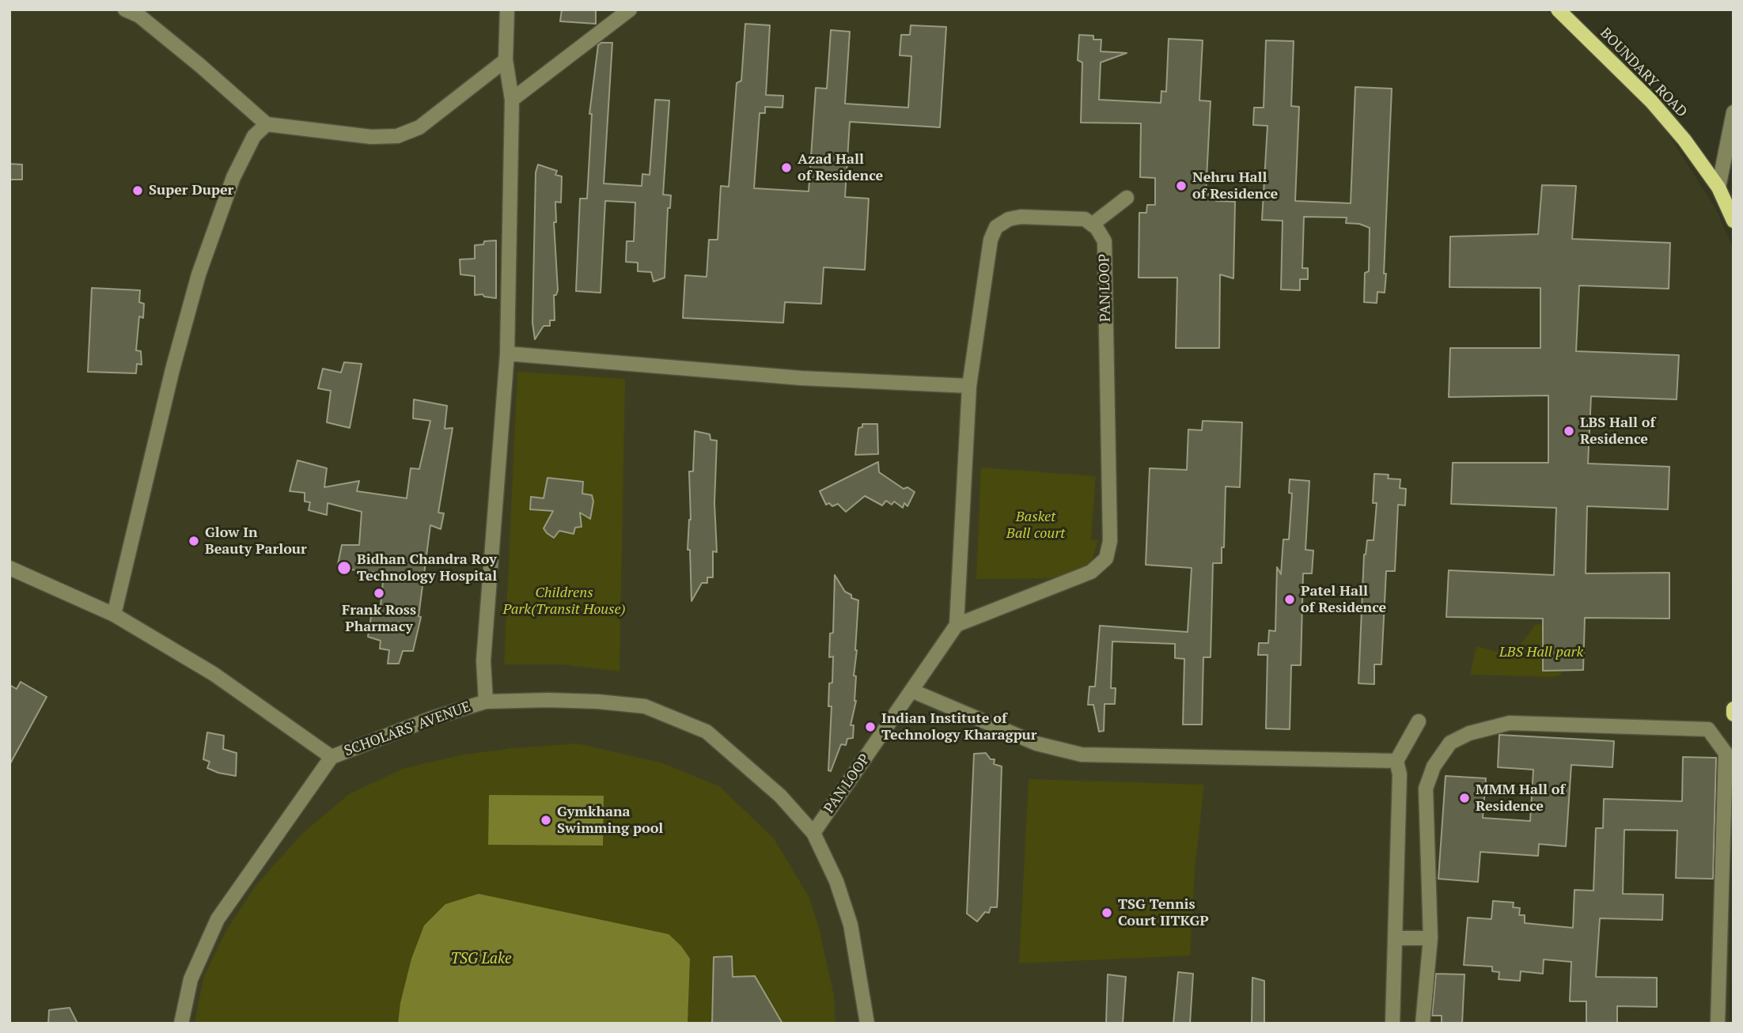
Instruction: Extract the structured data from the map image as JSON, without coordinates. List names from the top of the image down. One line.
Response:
{"streets":{"main road":["BOUNDARY ROAD"],"street":["PAN LOOP","SCHOLARS' AVENUE"]},"crossings":[["PAN LOOP","SCHOLARS' AVENUE"]],"water":["TSG Lake"],"parks":["Basket Ball court","Childrens Park(Transit House)","LBS Hall park"],"places":["Azad Hall of Residence","Nehru Hall of Residence","Super Duper","LBS Hall of Residence","Glow In Beauty Parlour","Bidhan Chandra Roy Technology Hospital","Frank Ross Pharmacy","Patel Hall of Residence","Indian Institute of Technology Kharagpur","MMM Hall of Residence","Gymkhana Swimming pool","TSG Tennis Court IITKGP"]}
